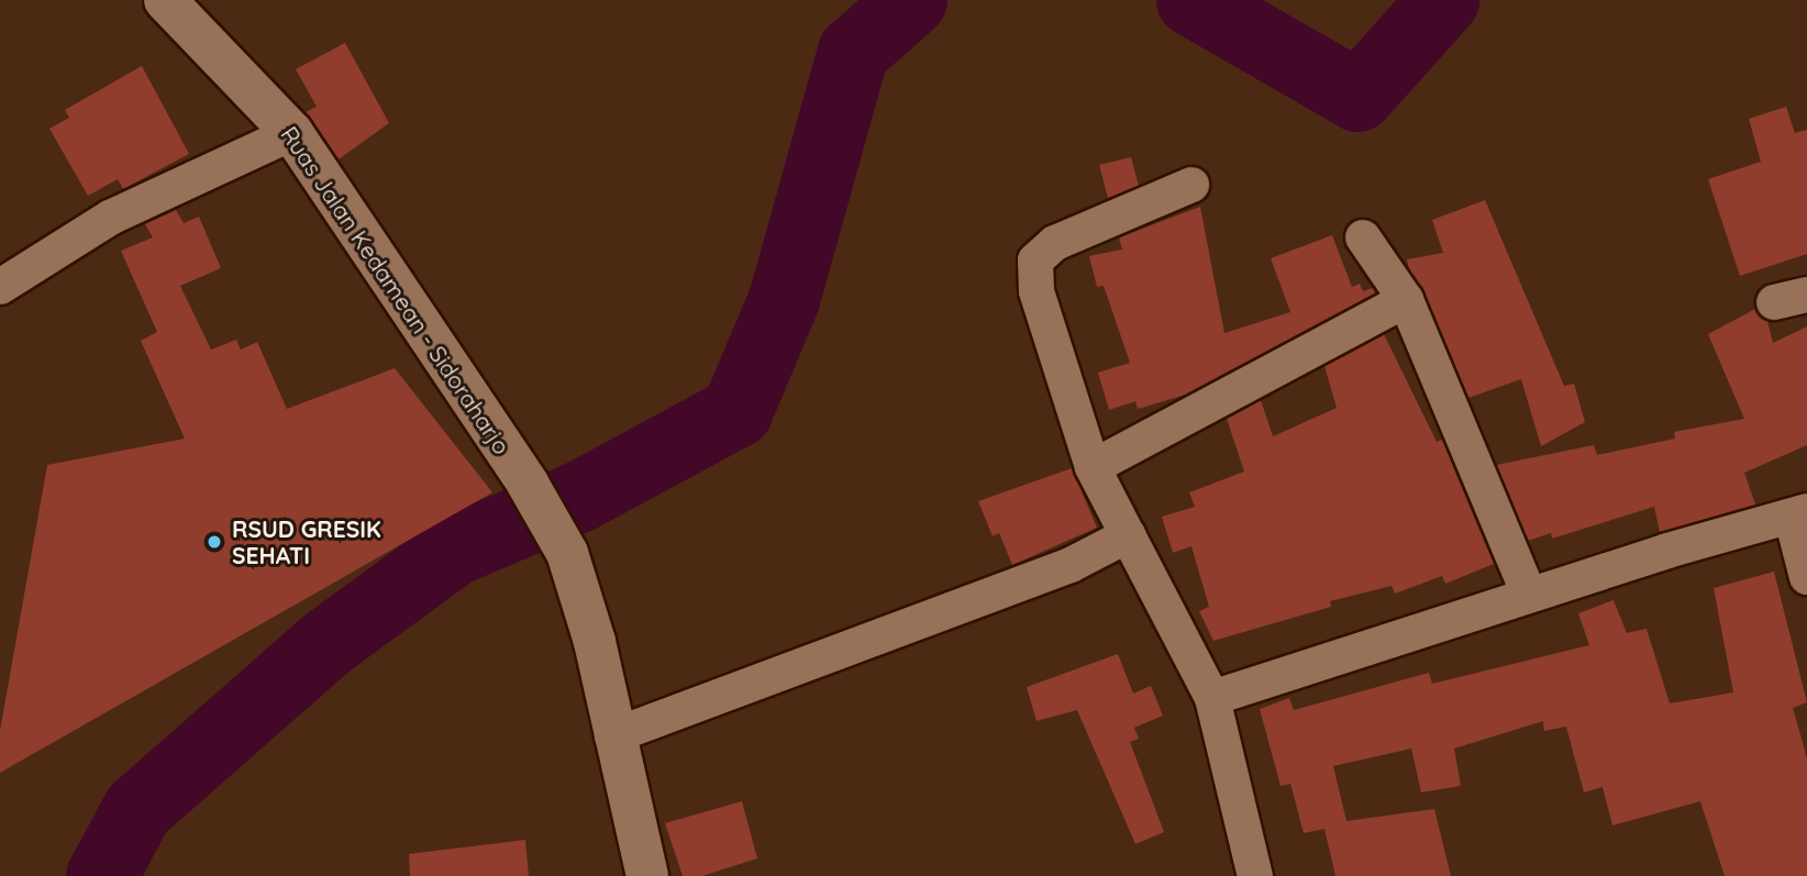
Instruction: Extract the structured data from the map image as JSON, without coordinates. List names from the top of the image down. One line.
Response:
{"streets":{"main road":["Ruas Jalan Kedamean - Sidoraharjo"]},"places":["RSUD GRESIK SEHATI"]}
